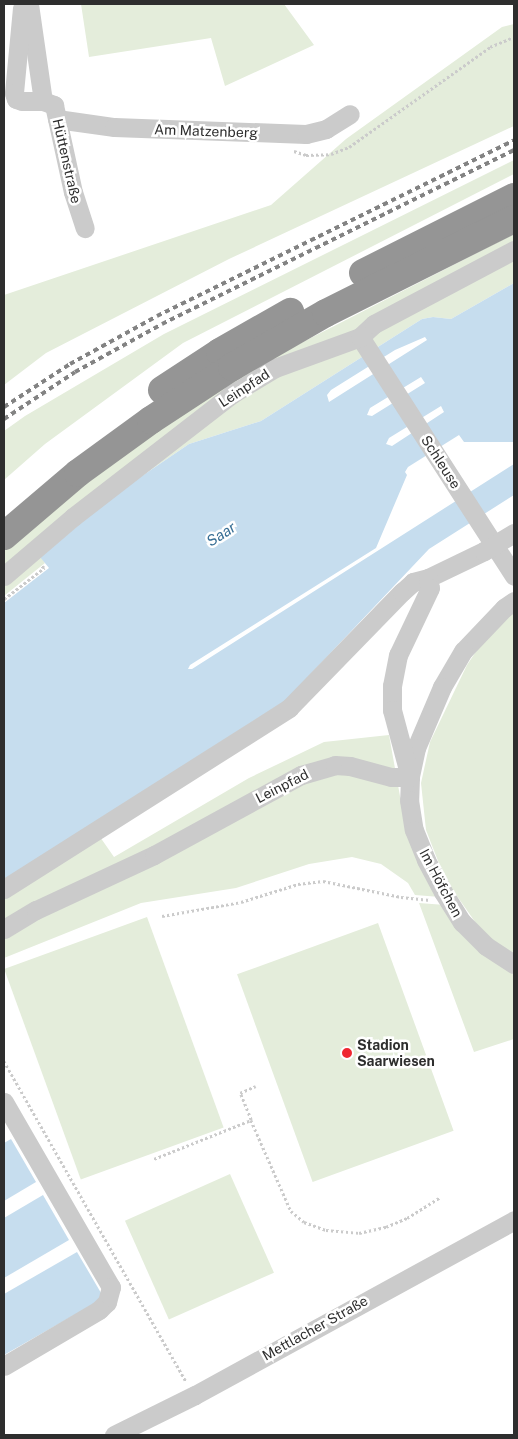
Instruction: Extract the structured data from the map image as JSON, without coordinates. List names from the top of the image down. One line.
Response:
{"streets":{"street":["Am Matzenberg","Hüttenstraße","Leinpfad","Schleuse","Im Höfchen","Mettlacher Straße"]},"crossings":[["Am Matzenberg","Hüttenstraße"],["Leinpfad","Schleuse"],["Leinpfad","Im Höfchen"]],"water":["Saar"],"places":["Stadion Saarwiesen"]}
